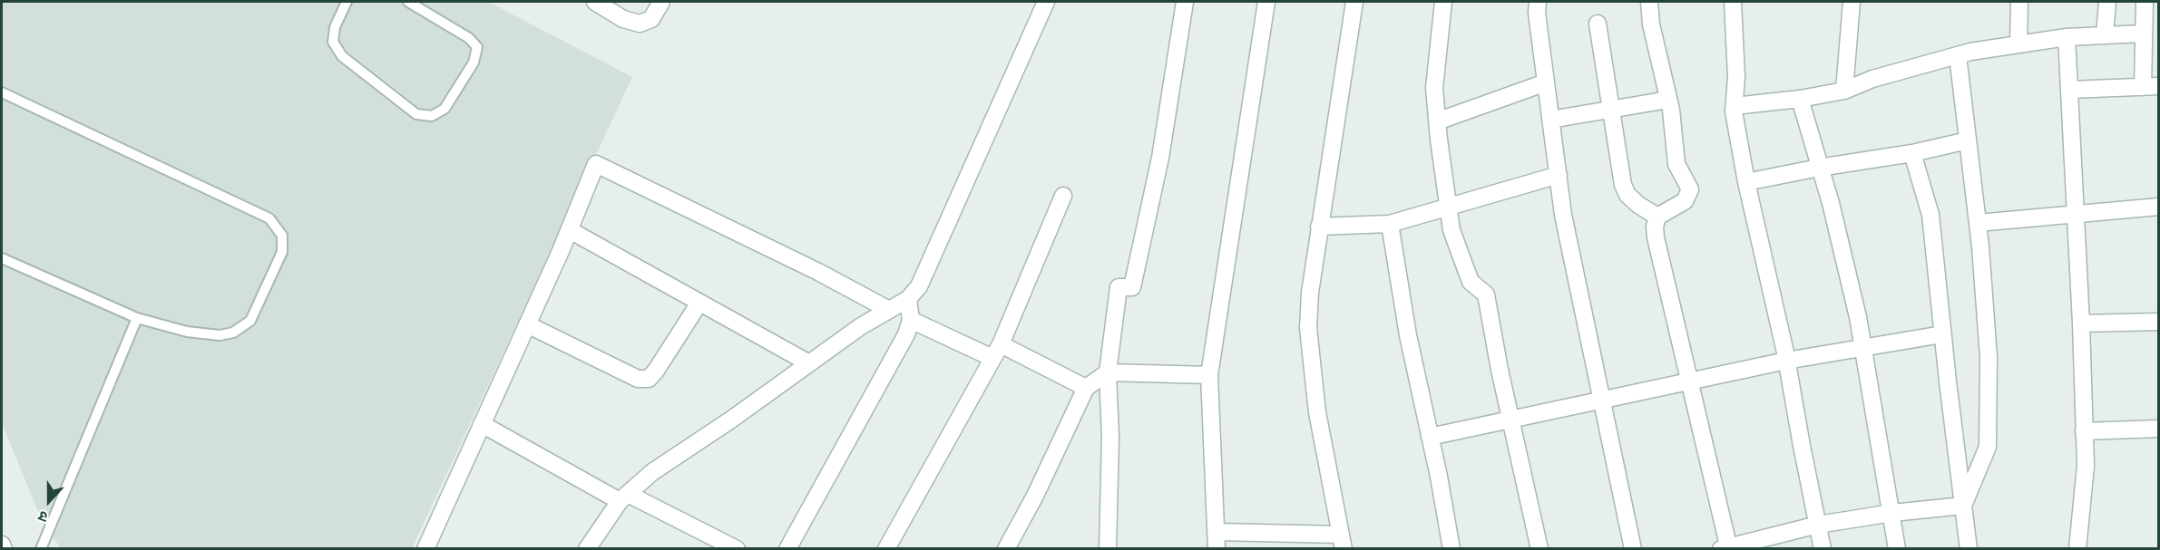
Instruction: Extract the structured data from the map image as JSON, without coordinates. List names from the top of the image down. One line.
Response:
{"north":"bottom"}
